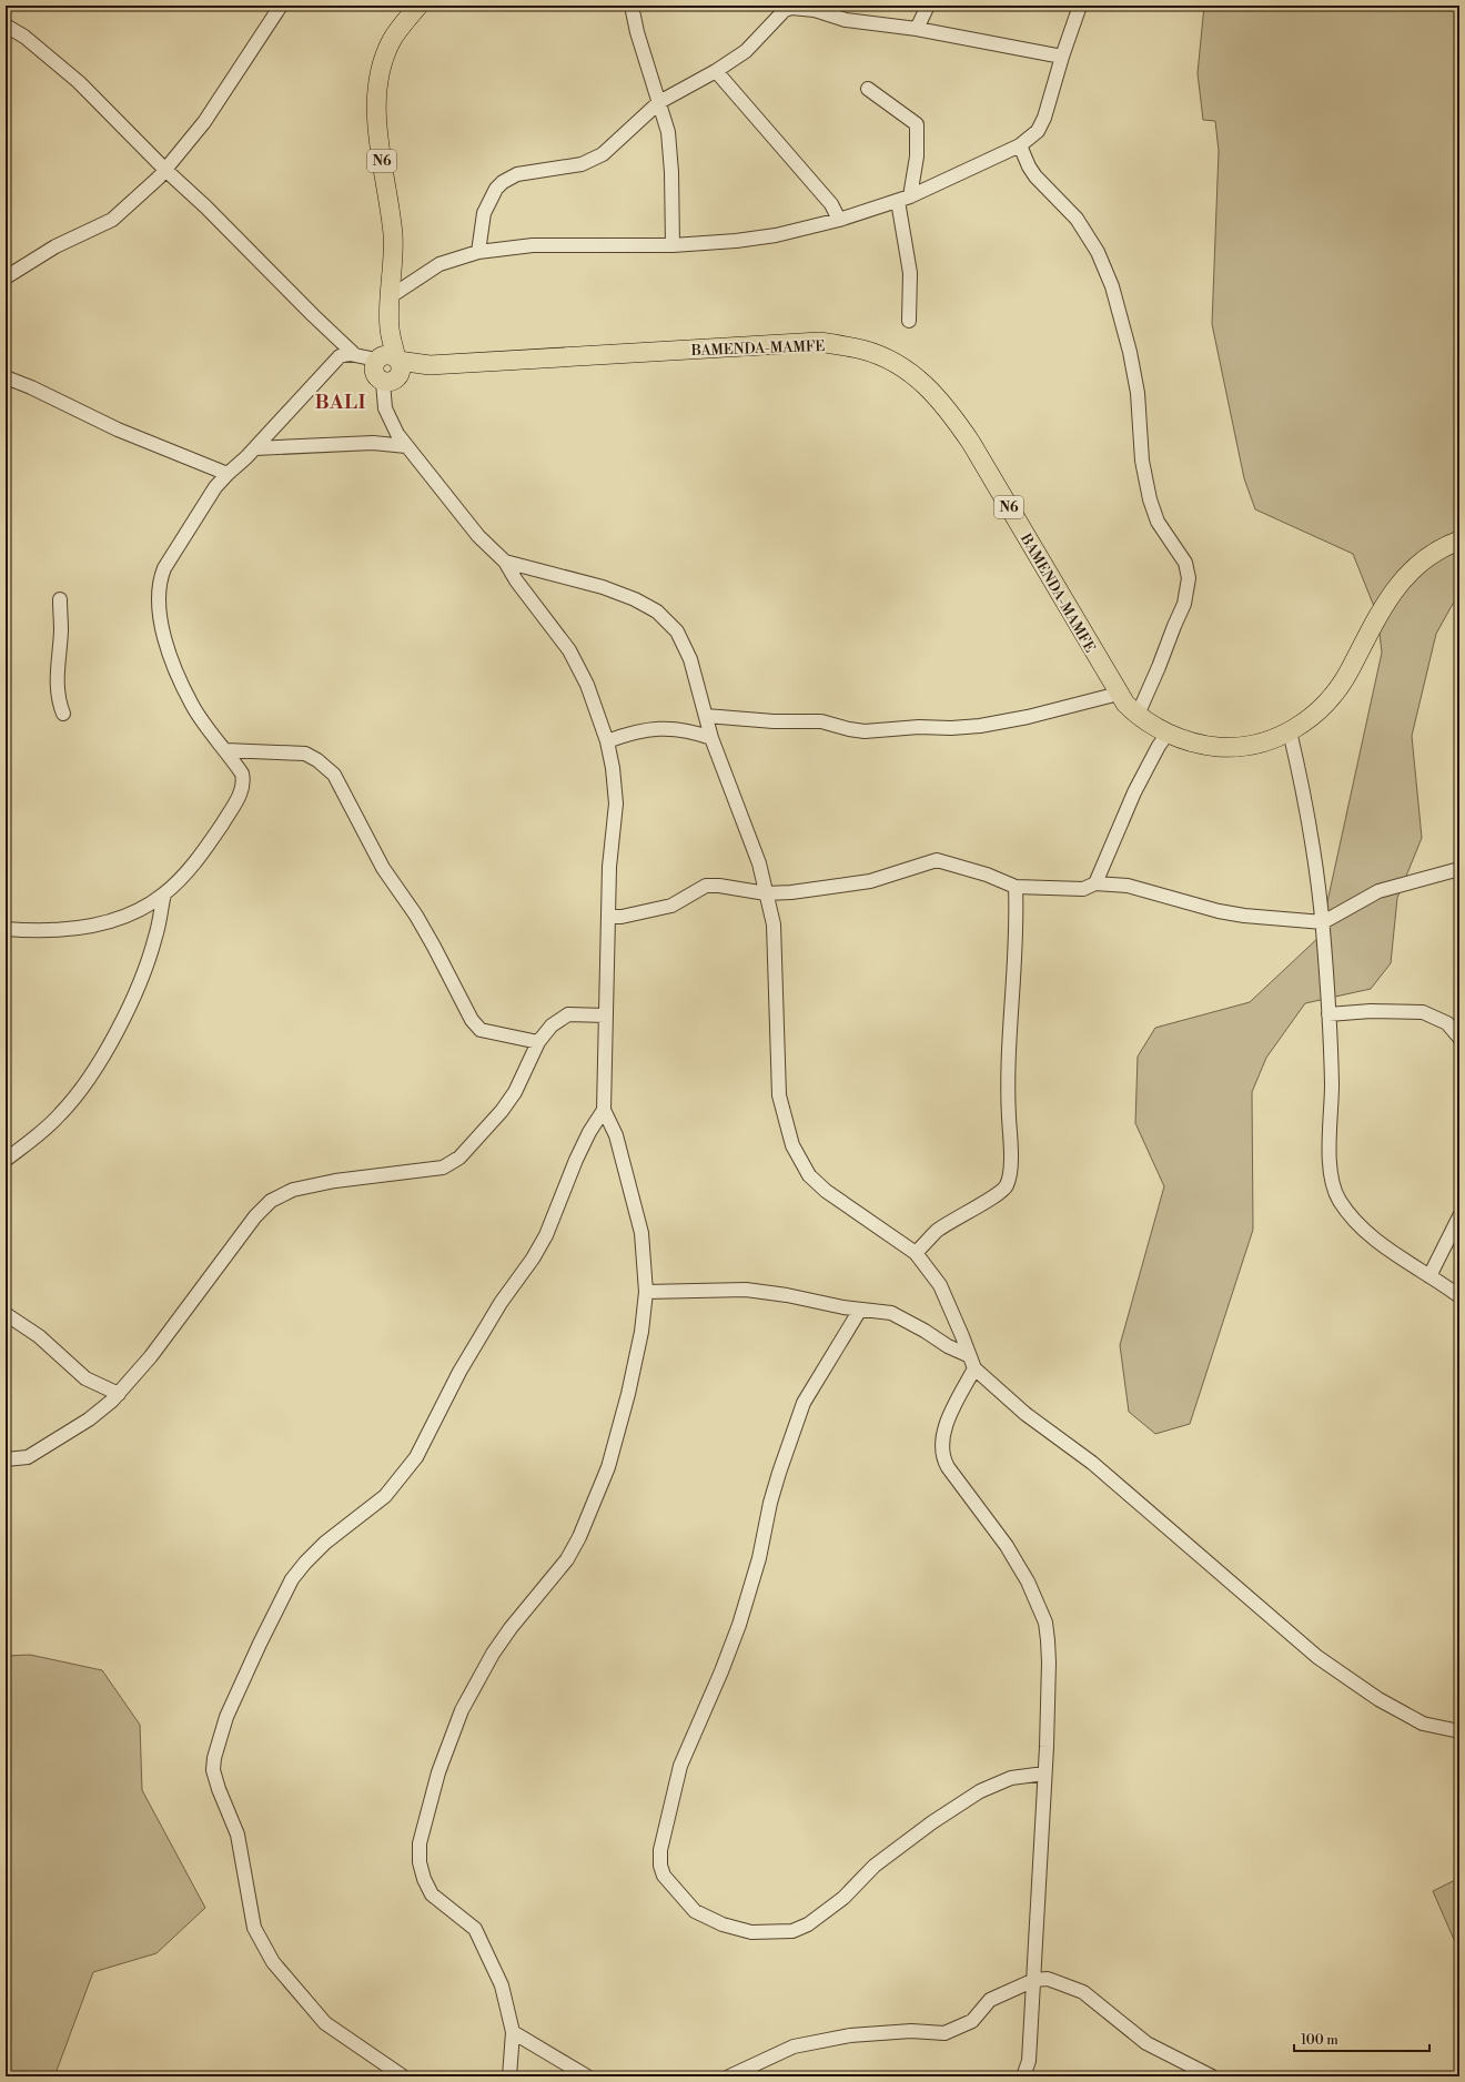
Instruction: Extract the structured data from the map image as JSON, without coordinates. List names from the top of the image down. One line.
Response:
{"streets":{"highway":["N6","BAMENDA-MAMFE"]},"crossings":[["N6","BAMENDA-MAMFE"]],"districts":["BALI"],"scale_bar":"100 m"}
